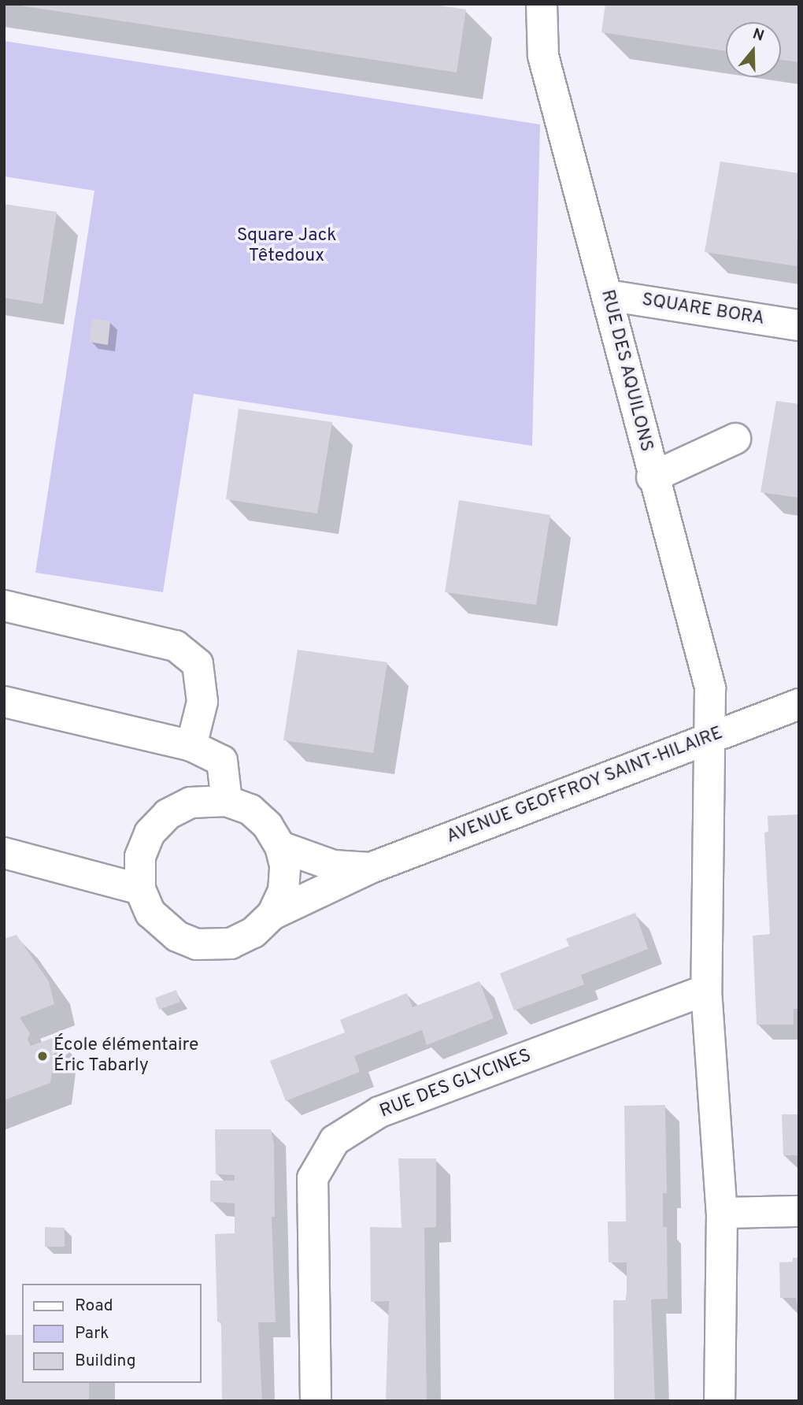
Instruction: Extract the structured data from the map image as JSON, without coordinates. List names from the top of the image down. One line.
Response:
{"streets":{"street":["SQUARE BORA","RUE DES AQUILONS","AVENUE GEOFFROY SAINT-HILAIRE","RUE DES GLYCINES"]},"crossings":[["SQUARE BORA","RUE DES AQUILONS"],["RUE DES AQUILONS","AVENUE GEOFFROY SAINT-HILAIRE"]],"parks":["Square Jack Têtedoux"],"places":["École élémentaire Éric Tabarly"],"legend":["Road","Park","Building"],"north":"top"}
